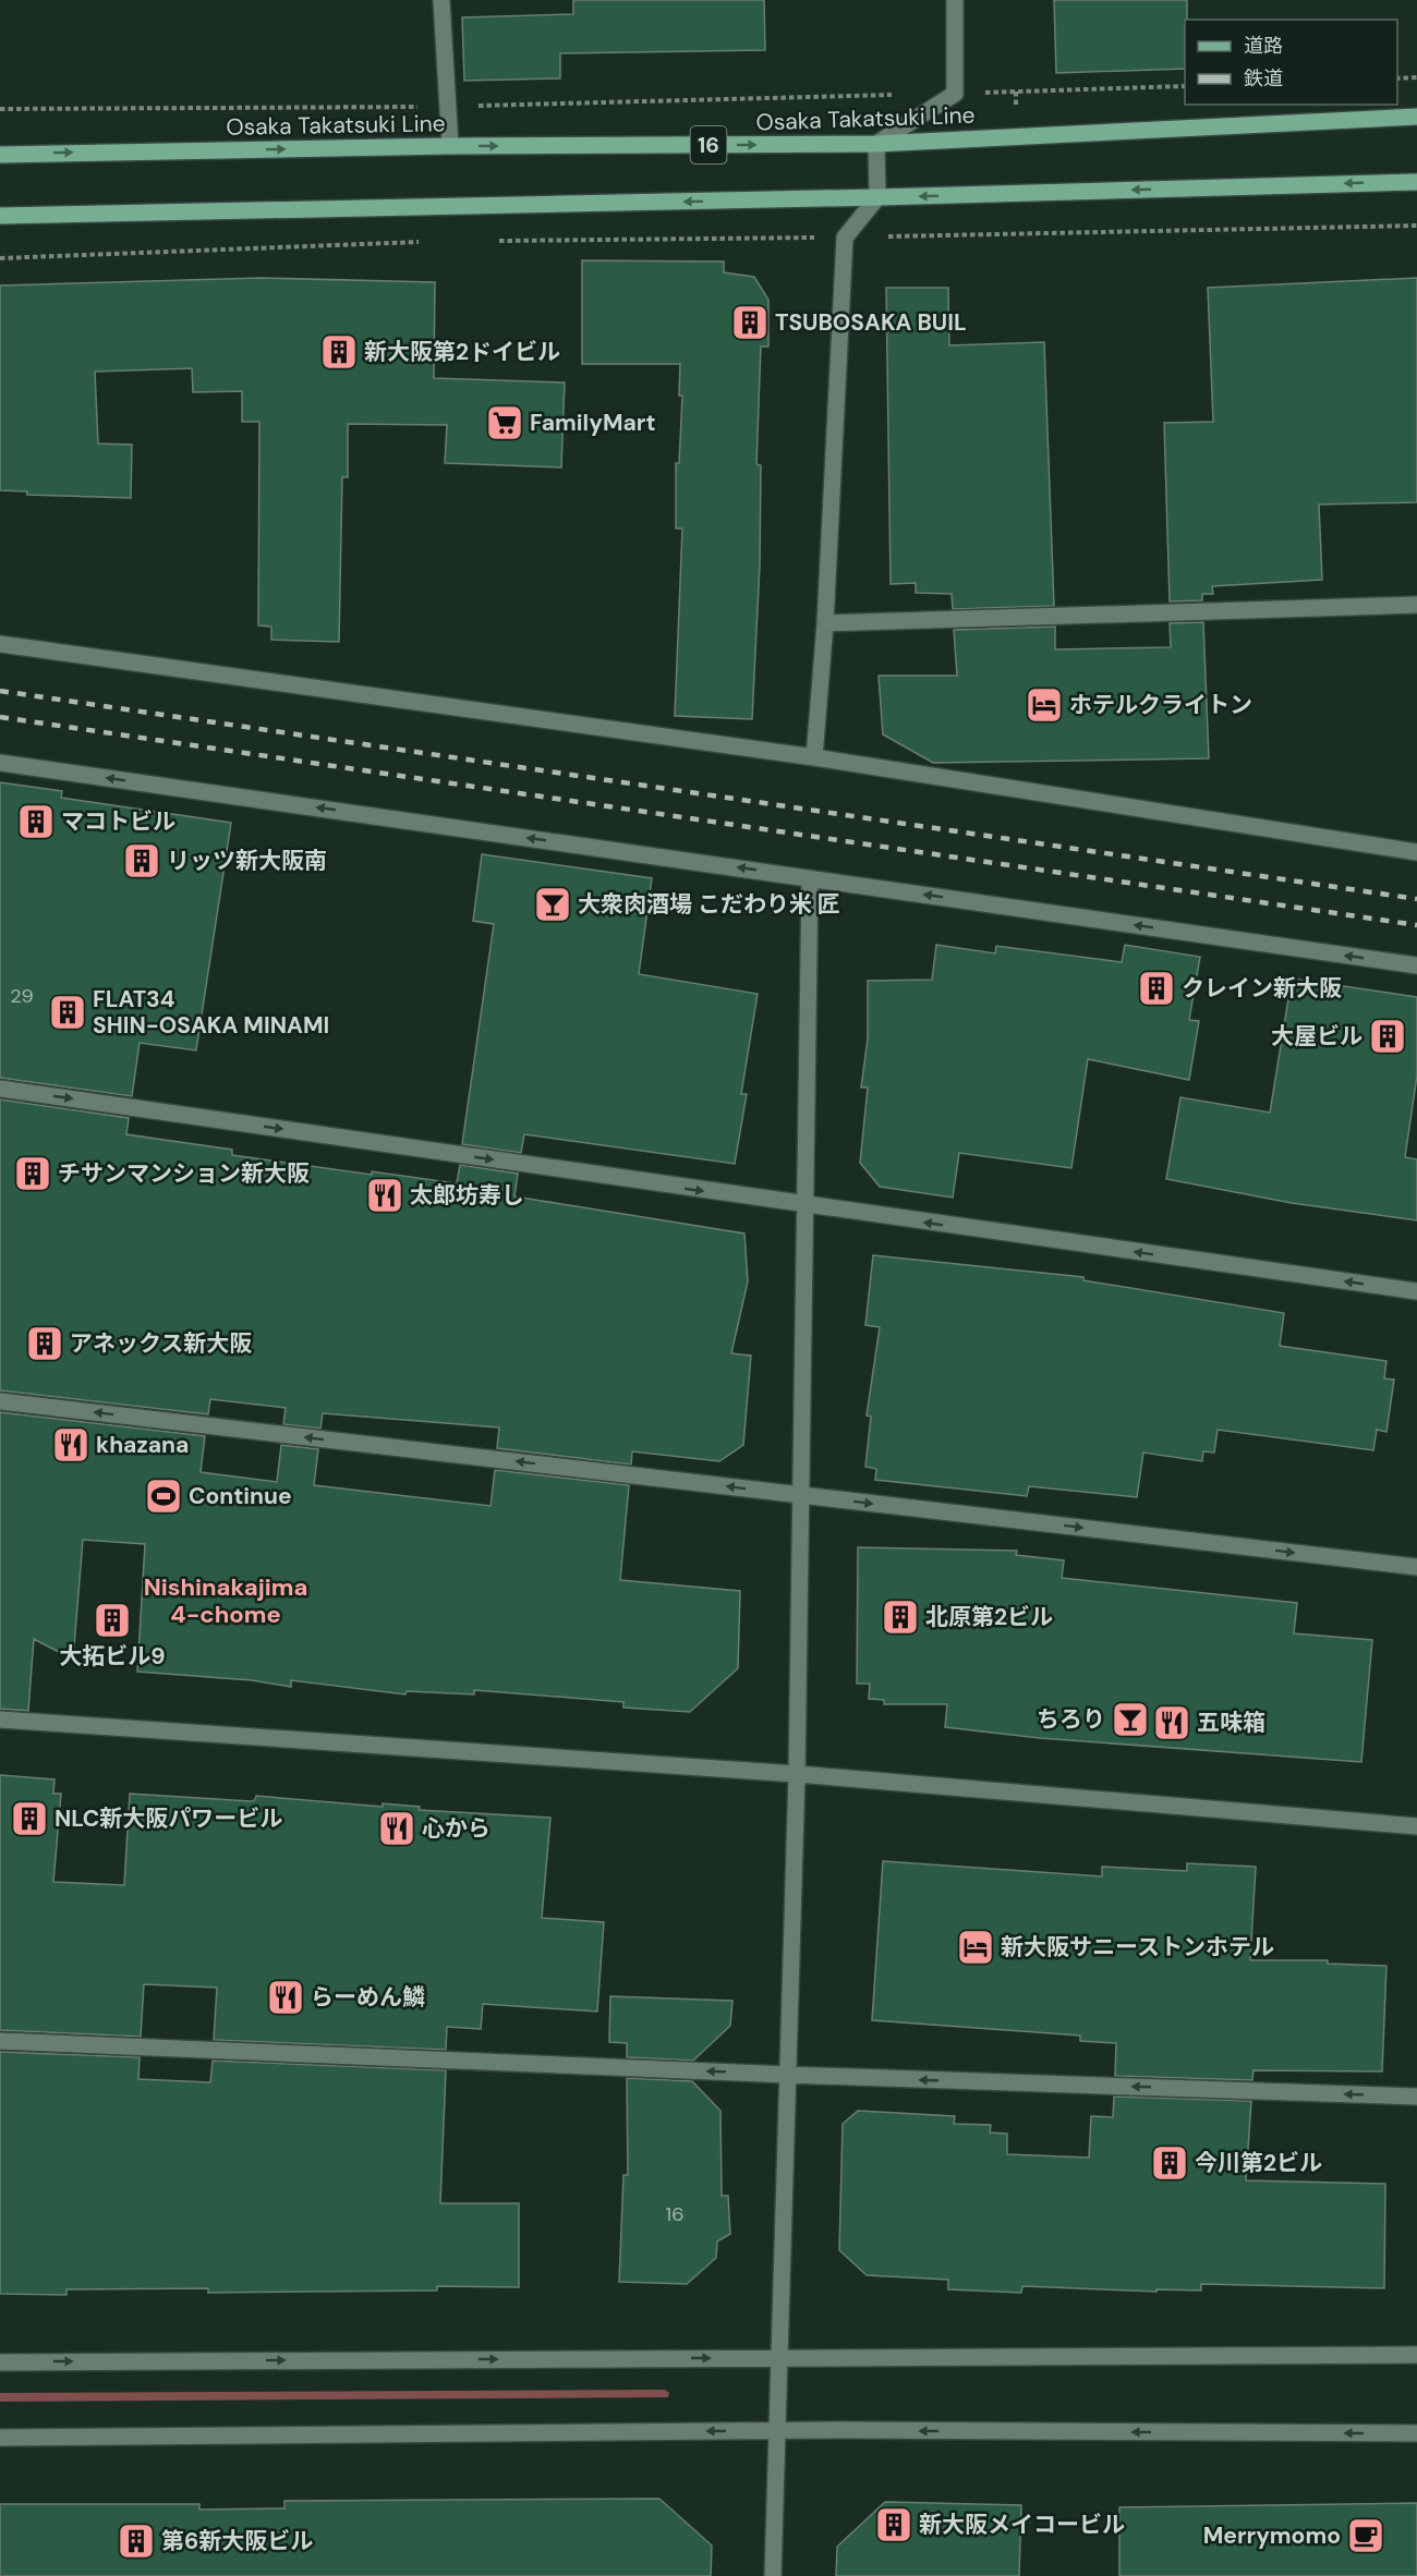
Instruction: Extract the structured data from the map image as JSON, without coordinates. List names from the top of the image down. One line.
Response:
{"streets":{"main road":["Osaka Takatsuki Line","16"]},"districts":["Nishinakajima 4-chome"],"places":{"building":["TSUBOSAKA BUIL","新大阪第2ドイビル","マコトビル","リッツ新大阪南","クレイン新大阪","FLAT34 SHIN-OSAKA MINAMI","大屋ビル","チサンマンション新大阪","アネックス新大阪","北原第2ビル","大拓ビル9","NLC新大阪パワービル","今川第2ビル","新大阪メイコービル","第6新大阪ビル"],"supermarket":["FamilyMart"],"hotel":["ホテルクライトン","新大阪サニーストンホテル"],"bar":["大衆肉酒場 こだわり米 匠","ちろり"],"restaurant":["太郎坊寿し","khazana","五味箱","心から","らーめん鱗"],"sports":["Continue"],"cafe":["Merrymomo"]},"house_numbers":["29","16"],"legend":["道路","鉄道"]}
